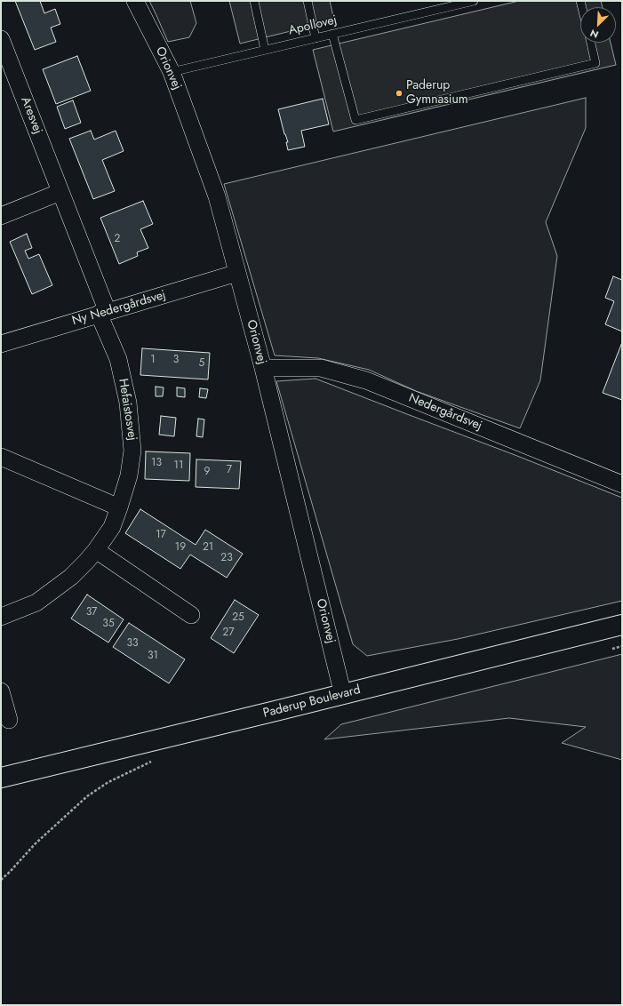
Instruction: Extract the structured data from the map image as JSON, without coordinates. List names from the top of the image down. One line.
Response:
{"streets":{"street":["Orionvej","Aresvej","Ny Nedergårdsvej","Hefaistosvej","Nedergårdsvej","Paderup Boulevard"],"lane":["Apollovej"]},"crossings":[["Apollovej","Orionvej"],["Orionvej","Ny Nedergårdsvej"],["Orionvej","Nedergårdsvej"],["Orionvej","Paderup Boulevard"],["Aresvej","Ny Nedergårdsvej"],["Aresvej","Hefaistosvej"],["Ny Nedergårdsvej","Hefaistosvej"]],"places":["Paderup Gymnasium"],"house_numbers":["2","1","3","5","13","11","7","9","17","19","21","23","37","25","35","27","33","31"],"north":"bottom left"}
